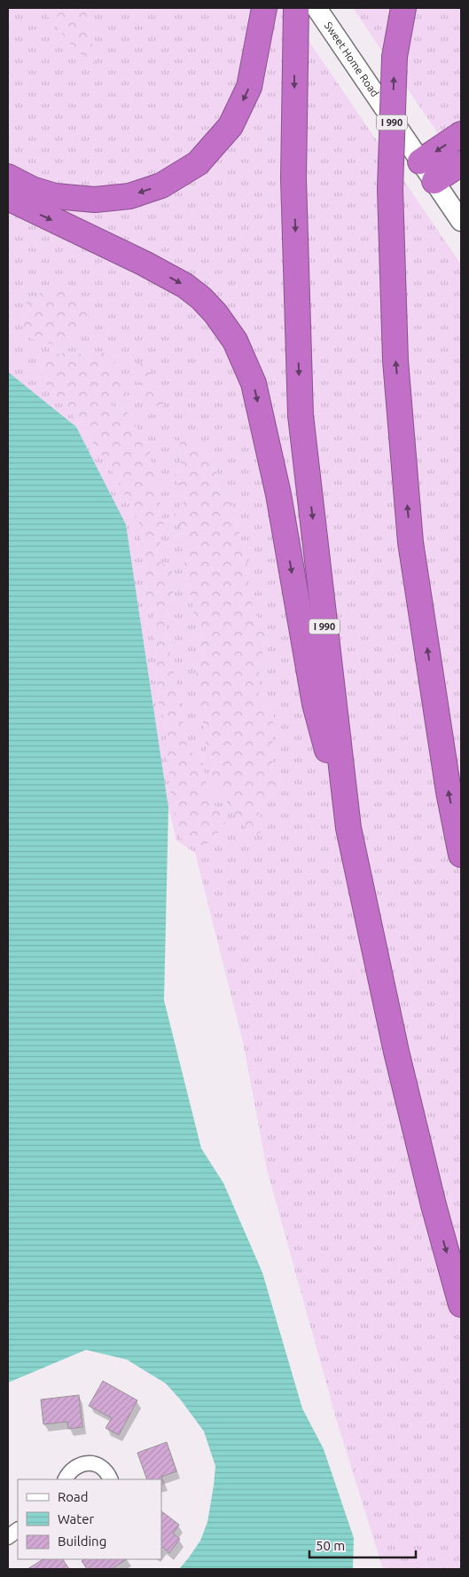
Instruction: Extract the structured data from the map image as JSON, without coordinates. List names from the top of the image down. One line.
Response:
{"streets":{"highway":["I 990"],"main road":["Sweet Home Road"]},"legend":["Road","Water","Building"],"scale_bar":"50 m"}
